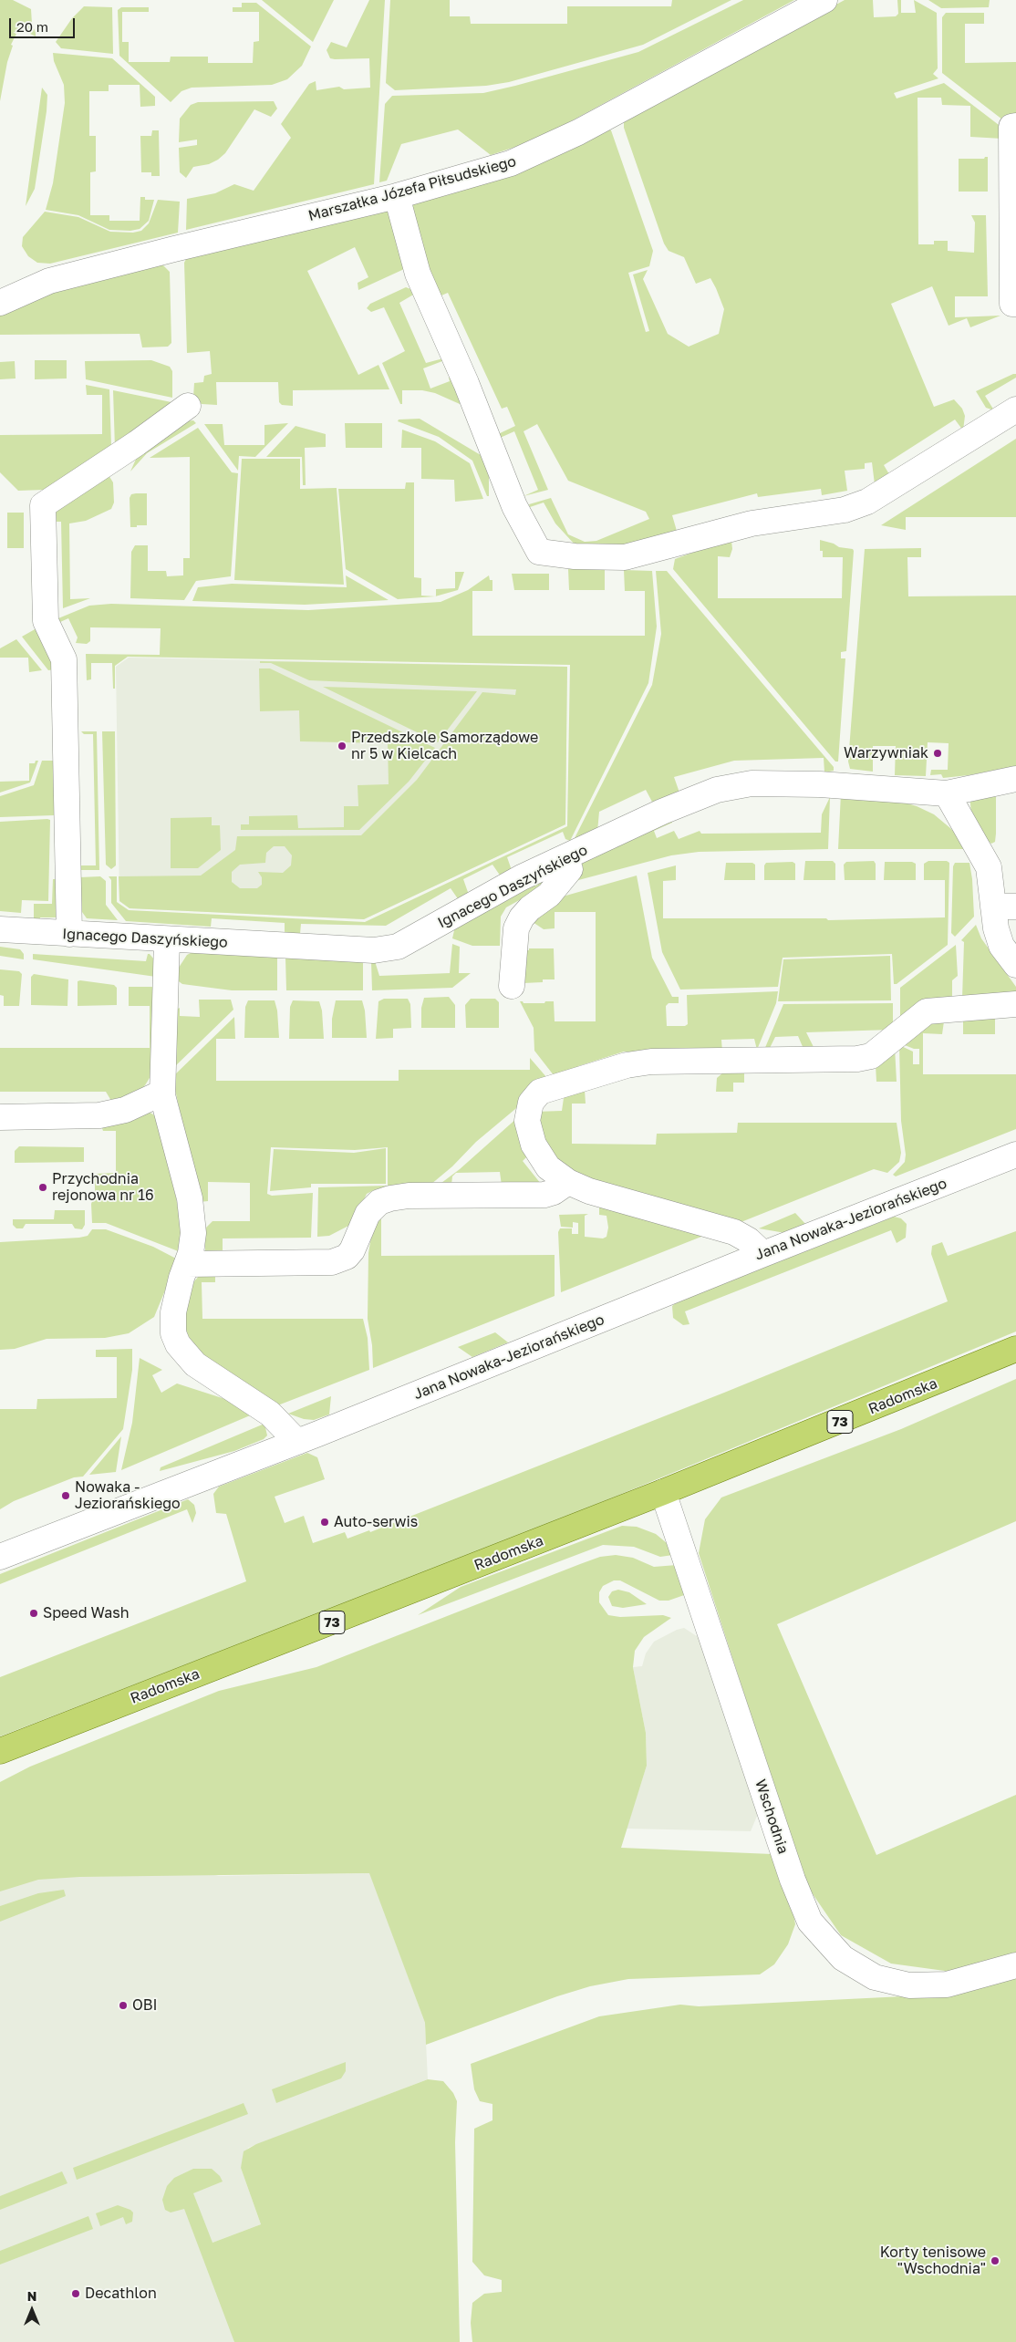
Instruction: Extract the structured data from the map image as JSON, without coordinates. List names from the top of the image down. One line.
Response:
{"streets":{"main road":["Radomska","73"],"street":["Marszałka Józefa Piłsudskiego","Ignacego Daszyńskiego","Jana Nowaka-Jeziorańskiego","Wschodnia"]},"crossings":[["Radomska","Wschodnia"]],"places":["Przedszkole Samorządowe nr 5 w Kielcach","Warzywniak","Przychodnia rejonowa nr 16","Nowaka - Jeziorańskiego","Auto-serwis","Speed Wash","OBI","Korty tenisowe \"Wschodnia\"","Decathlon"],"scale_bar":"20 m","north":"top"}
